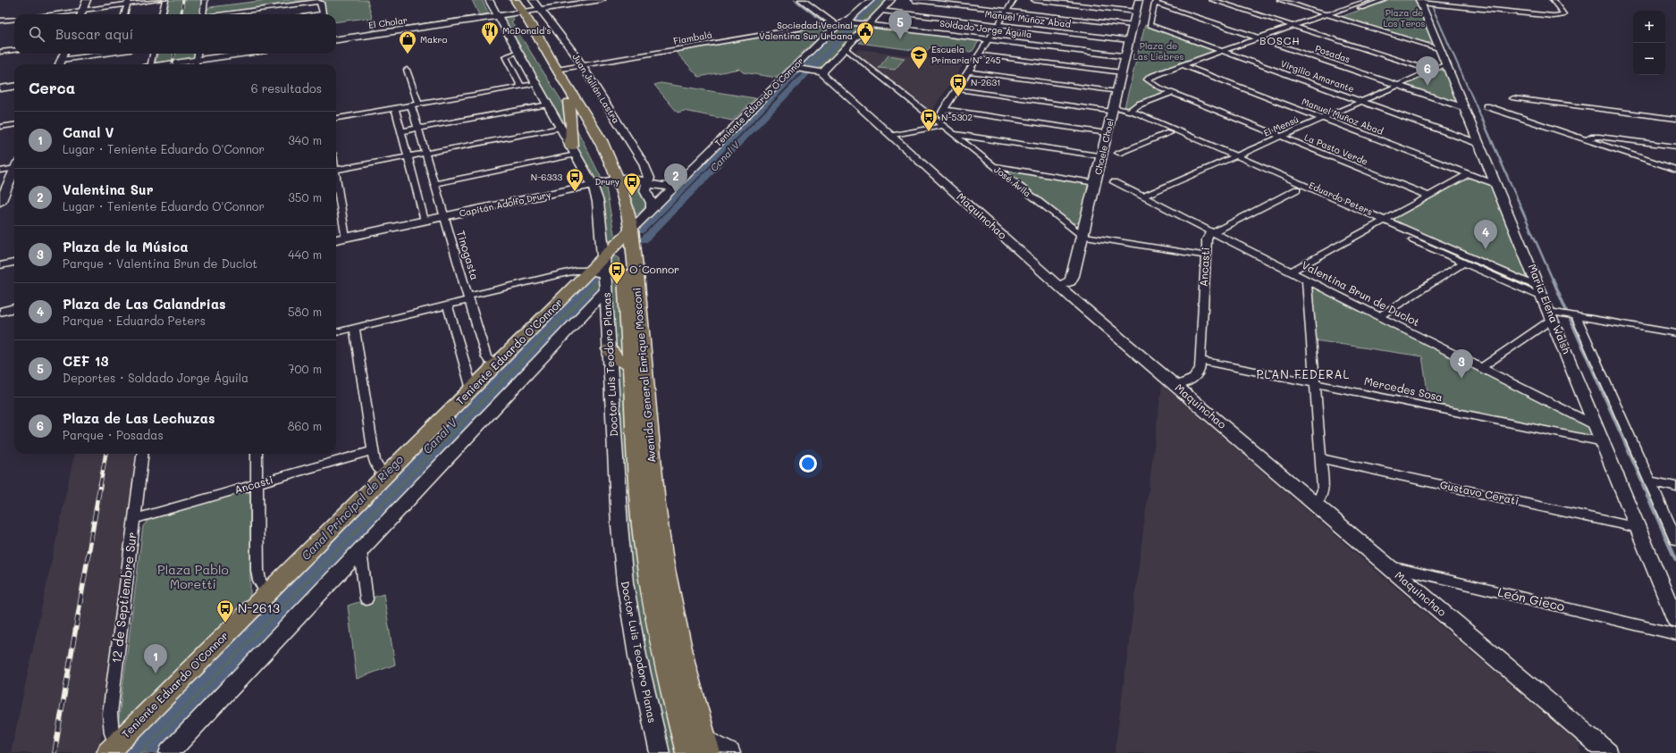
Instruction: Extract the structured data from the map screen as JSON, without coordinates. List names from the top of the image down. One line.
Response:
{"streets":{"highway":["Avenida General Enrique Mosconi"],"main road":["Teniente Eduardo O'Connor"],"street":["Manuel Muñoz Abad","El Cholar","Soldado Jorge Águila","Fiambalá","Posadas","Virgilio Amarante","Juan Julián Lastra","El Mensú","Choele Choel","La Pasto Verde","José Ávila","Eduardo Peters","Capitán Adolfo Drury","Maquinchao","Tinogasta","Ancasti","Valentina Brun de Duclot","María Elena Walsh","Doctor Luis Teodoro Planas","Mercedes Sosa","Gustavo Cerati","12 de Septiembre Sur","León Gieco"]},"crossings":[["Manuel Muñoz Abad","El Mensú"],["Manuel Muñoz Abad","Choele Choel"],["Manuel Muñoz Abad","María Elena Walsh"],["El Cholar","Juan Julián Lastra"],["El Cholar","Avenida General Enrique Mosconi"],["Soldado Jorge Águila","Teniente Eduardo O'Connor"],["Soldado Jorge Águila","Choele Choel"],["Fiambalá","Juan Julián Lastra"],["Fiambalá","Teniente Eduardo O'Connor"],["Fiambalá","Avenida General Enrique Mosconi"],["Posadas","Virgilio Amarante"],["Posadas","El Mensú"],["Posadas","María Elena Walsh"],["Virgilio Amarante","El Mensú"],["Virgilio Amarante","María Elena Walsh"],["Juan Julián Lastra","Capitán Adolfo Drury"],["Teniente Eduardo O'Connor","Capitán Adolfo Drury"],["Teniente Eduardo O'Connor","Tinogasta"],["Teniente Eduardo O'Connor","Doctor Luis Teodoro Planas"],["Teniente Eduardo O'Connor","Avenida General Enrique Mosconi"],["Teniente Eduardo O'Connor","12 de Septiembre Sur"],["El Mensú","La Pasto Verde"],["El Mensú","Eduardo Peters"],["El Mensú","Valentina Brun de Duclot"],["El Mensú","María Elena Walsh"],["Choele Choel","José Ávila"],["Choele Choel","Eduardo Peters"],["Choele Choel","Maquinchao"],["José Ávila","Ancasti"],["Eduardo Peters","Ancasti"],["Eduardo Peters","María Elena Walsh"],["Capitán Adolfo Drury","Tinogasta"],["Capitán Adolfo Drury","Avenida General Enrique Mosconi"],["Maquinchao","Ancasti"],["Maquinchao","León Gieco"],["Ancasti","Valentina Brun de Duclot"],["Ancasti","Mercedes Sosa"],["Ancasti","12 de Septiembre Sur"],["Valentina Brun de Duclot","María Elena Walsh"],["María Elena Walsh","Mercedes Sosa"],["María Elena Walsh","Gustavo Cerati"]],"districts":["BOSCH","PLAN FEDERAL"],"water":["Canal V","Canal Principal de Riego"],"parks":["Plaza de Los Teros","Plaza de Las Liebres","Plaza Pablo Moretti"],"places":{"restaurant":["McDonald's"],"public building":["Sociedad Vecinal Valentina Sur Urbana"],"shop":["Makro"],"school or university":["Escuela Primaria N° 245"],"bus stop":["N-2631","N-5302","N-6333","Drury","O´Connor","N-2613"]},"page":{"pins":["5","6","2","4","3","1"],"map_buttons":["+","−"],"search":"Buscar aquí","heading":["Cerca","6 resultados"],"list":[{"mark":"1","name":"Canal V","note":"Lugar · Teniente Eduardo O'Connor","value":"340 m"},{"mark":"2","name":"Valentina Sur","note":"Lugar · Teniente Eduardo O'Connor","value":"350 m"},{"mark":"3","name":"Plaza de la Música","note":"Parque · Valentina Brun de Duclot","value":"440 m"},{"mark":"4","name":"Plaza de Las Calandrias","note":"Parque · Eduardo Peters","value":"580 m"},{"mark":"5","name":"CEF 13","note":"Deportes · Soldado Jorge Águila","value":"700 m"},{"mark":"6","name":"Plaza de Las Lechuzas","note":"Parque · Posadas","value":"860 m"}]}}
